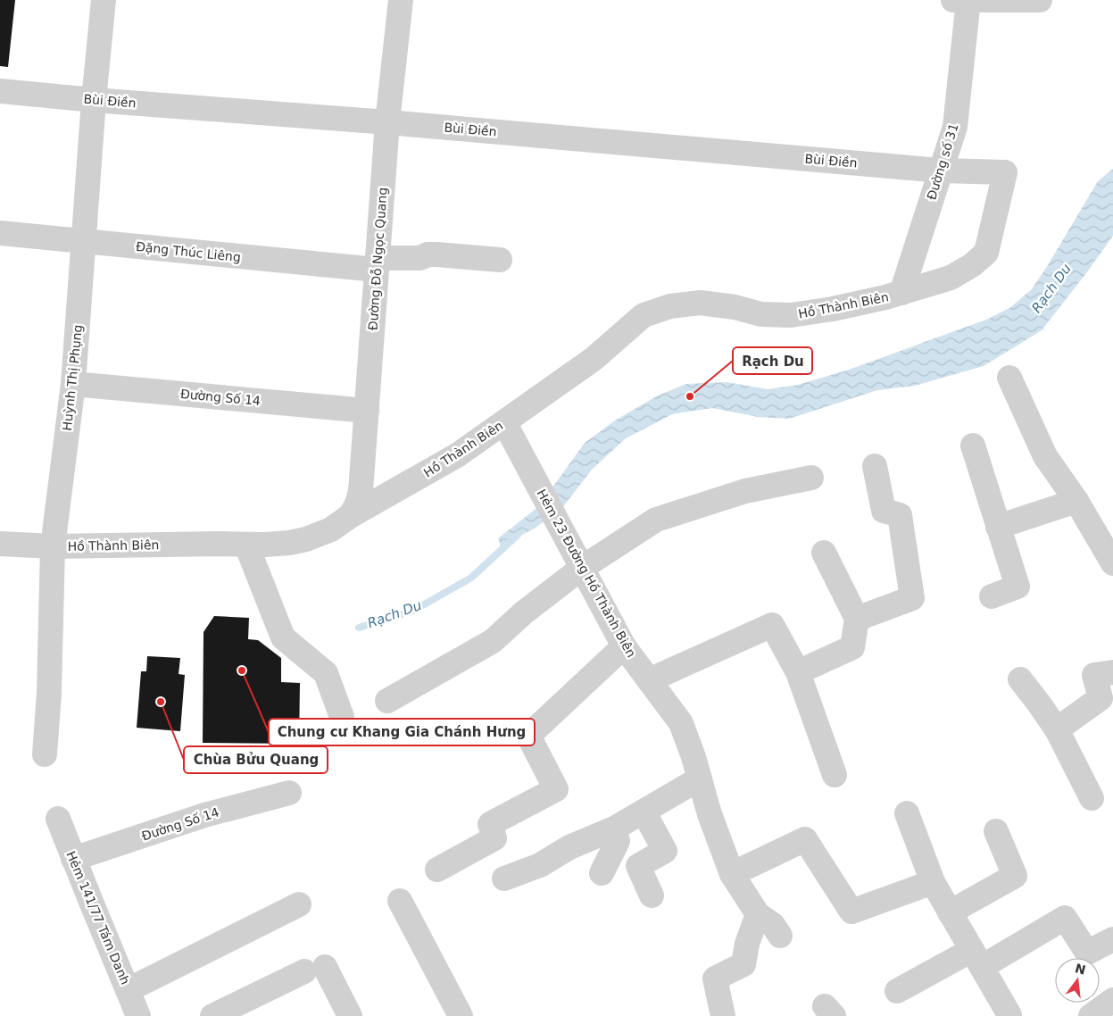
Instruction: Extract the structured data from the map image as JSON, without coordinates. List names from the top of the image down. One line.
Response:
{"streets":{"street":["Bùi Điền","Đường số 31","Đặng Thúc Liêng","Đường Đỗ Ngọc Quang","Hồ Thành Biên","Huỳnh Thị Phụng","Đường Số 14","Hẻm 23 Đường Hồ Thành Biên","Hẻm 141/77 Tám Danh"]},"crossings":[["Bùi Điền","Đường số 31"],["Bùi Điền","Đường Đỗ Ngọc Quang"],["Bùi Điền","Hồ Thành Biên"],["Bùi Điền","Huỳnh Thị Phụng"],["Đường số 31","Hồ Thành Biên"],["Đặng Thúc Liêng","Đường Đỗ Ngọc Quang"],["Đặng Thúc Liêng","Huỳnh Thị Phụng"],["Đường Đỗ Ngọc Quang","Hồ Thành Biên"],["Đường Đỗ Ngọc Quang","Đường Số 14"],["Hồ Thành Biên","Huỳnh Thị Phụng"],["Hồ Thành Biên","Hẻm 23 Đường Hồ Thành Biên"],["Huỳnh Thị Phụng","Đường Số 14"],["Đường Số 14","Hẻm 141/77 Tám Danh"]],"water":["Rạch Du"],"places":["Rạch Du","Chung cư Khang Gia Chánh Hưng","Chùa Bửu Quang"],"north":"top"}
